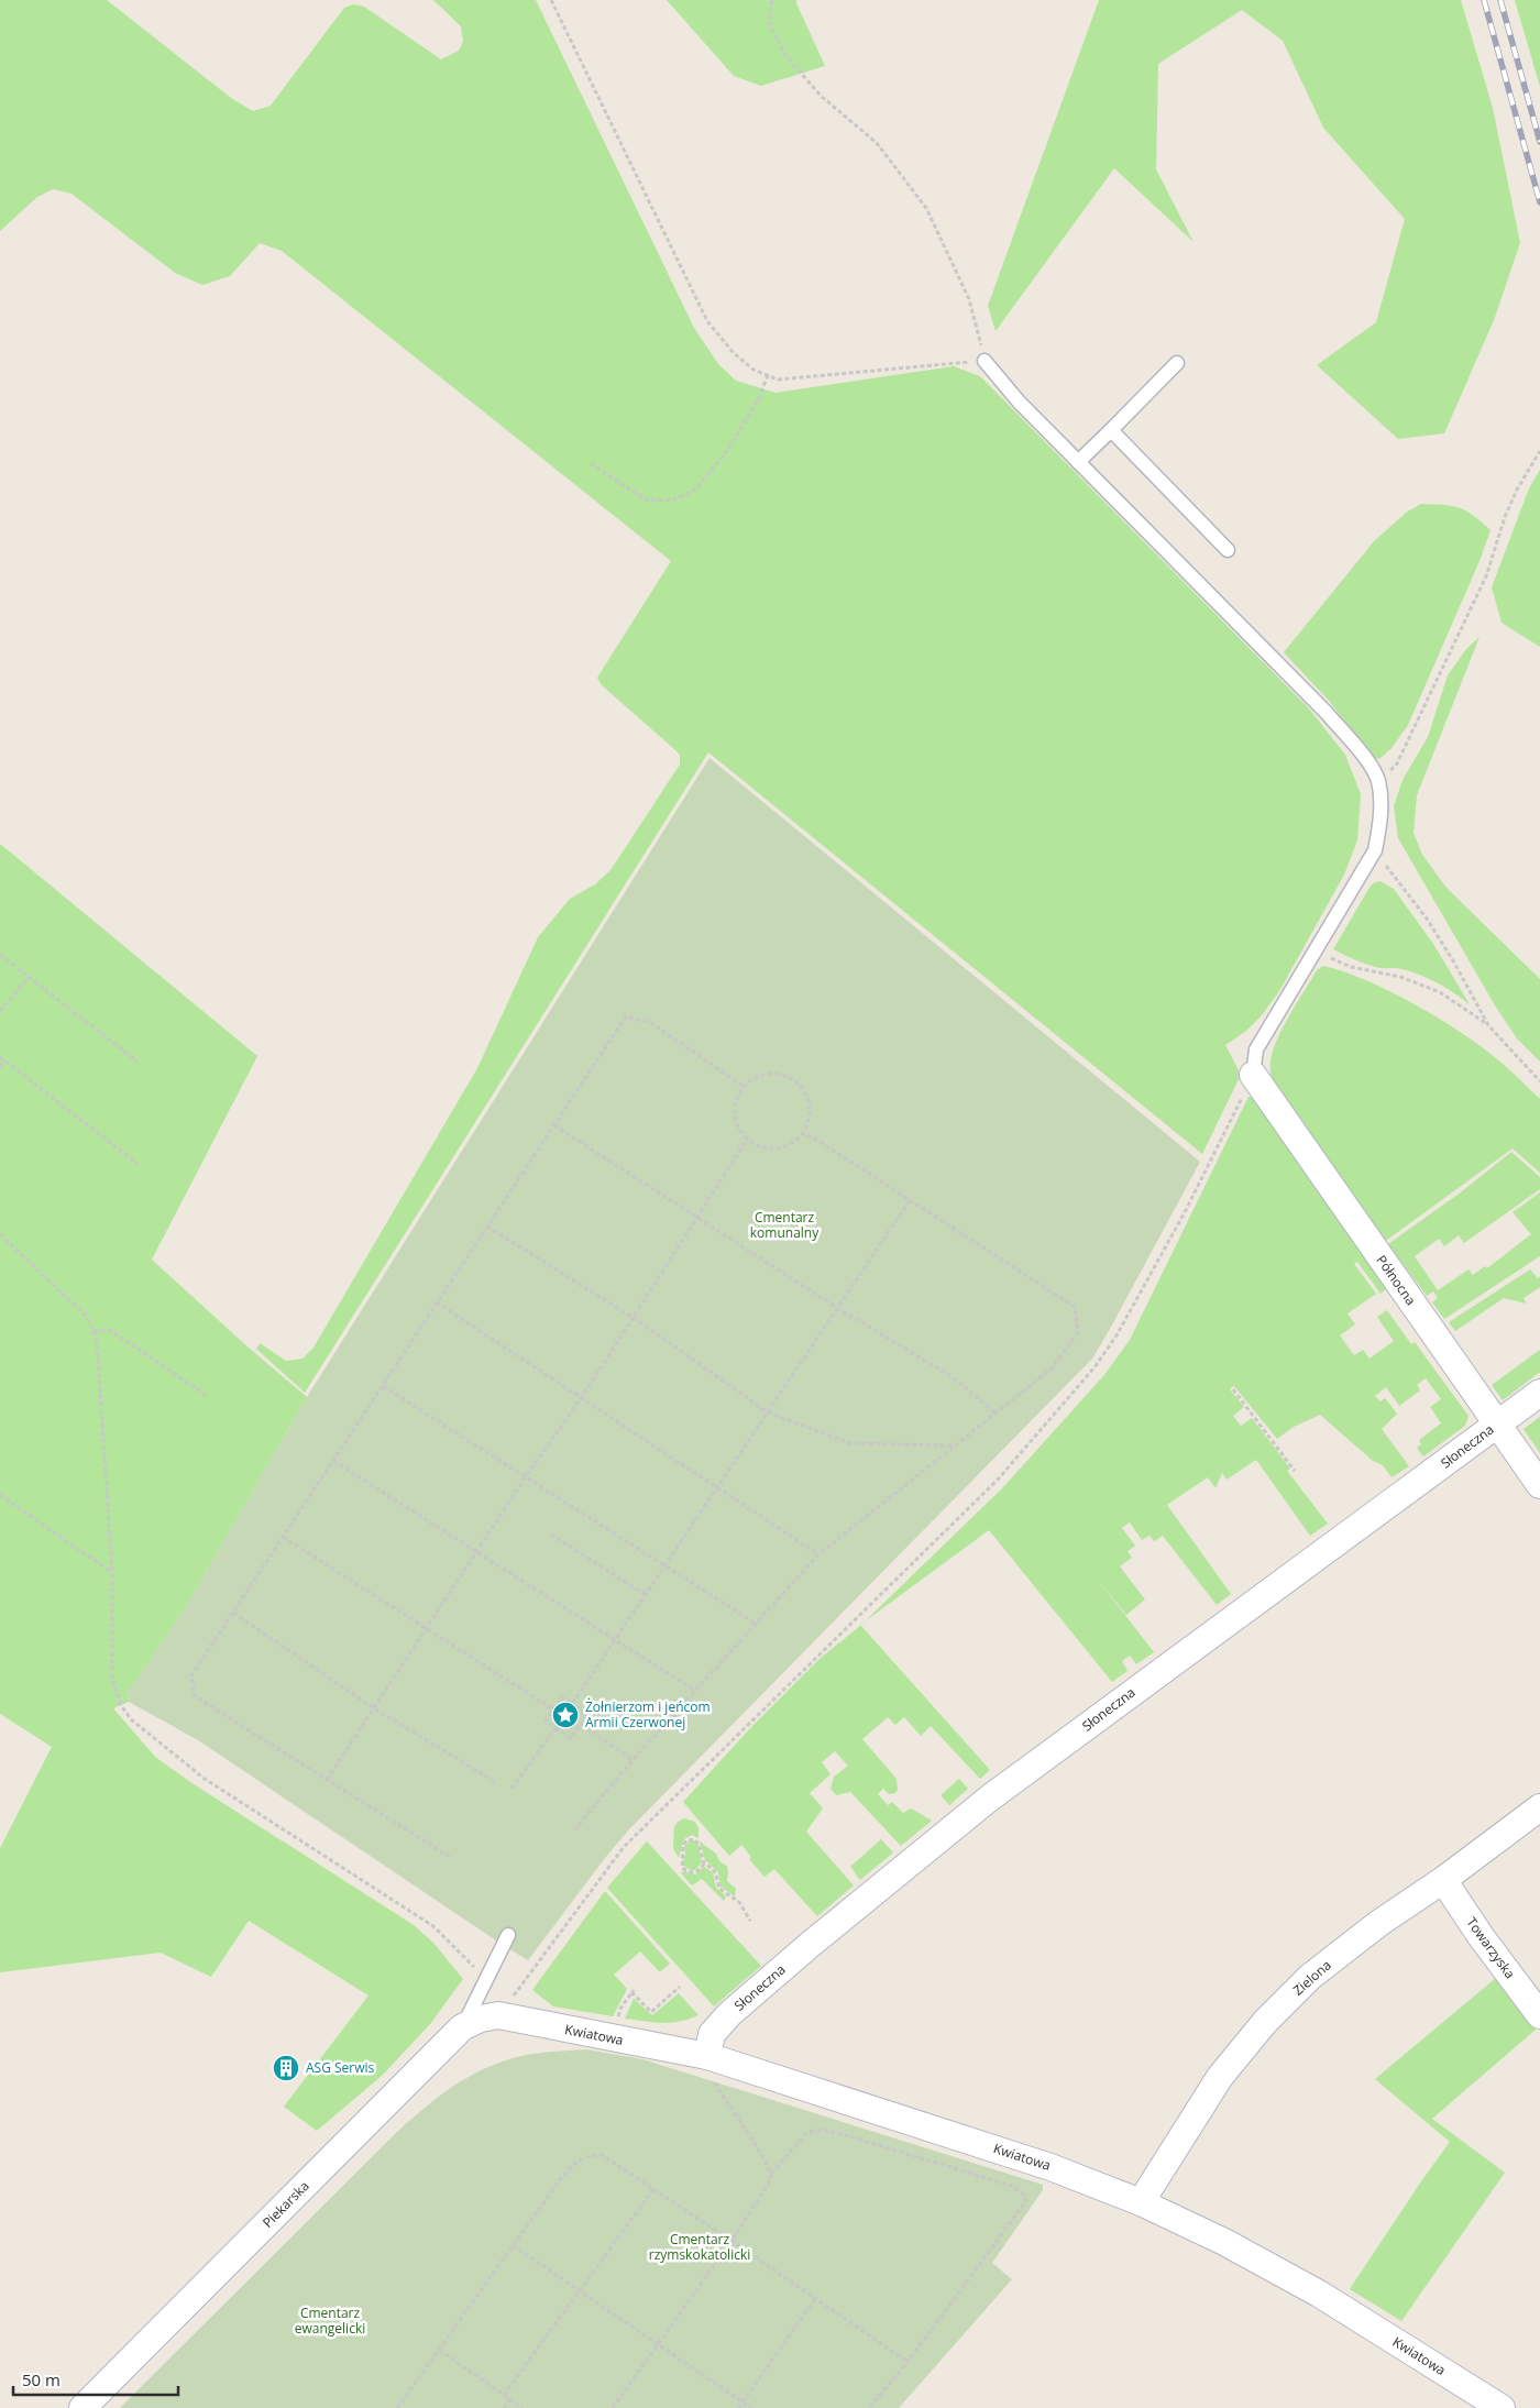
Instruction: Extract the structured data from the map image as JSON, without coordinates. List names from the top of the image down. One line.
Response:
{"streets":{"street":["Północna","Słoneczna","Towarzyska","Zielona","Kwiatowa","Piekarska"]},"crossings":[["Północna","Słoneczna"],["Słoneczna","Kwiatowa"],["Towarzyska","Zielona"],["Zielona","Kwiatowa"],["Kwiatowa","Piekarska"]],"parks":["Cmentarz komunalny","Cmentarz rzymskokatolicki","Cmentarz ewangelicki"],"places":{"place":["Żołnierzom i jeńcom Armii Czerwonej"],"building":["ASG Serwis"]},"scale_bar":"50 m"}
